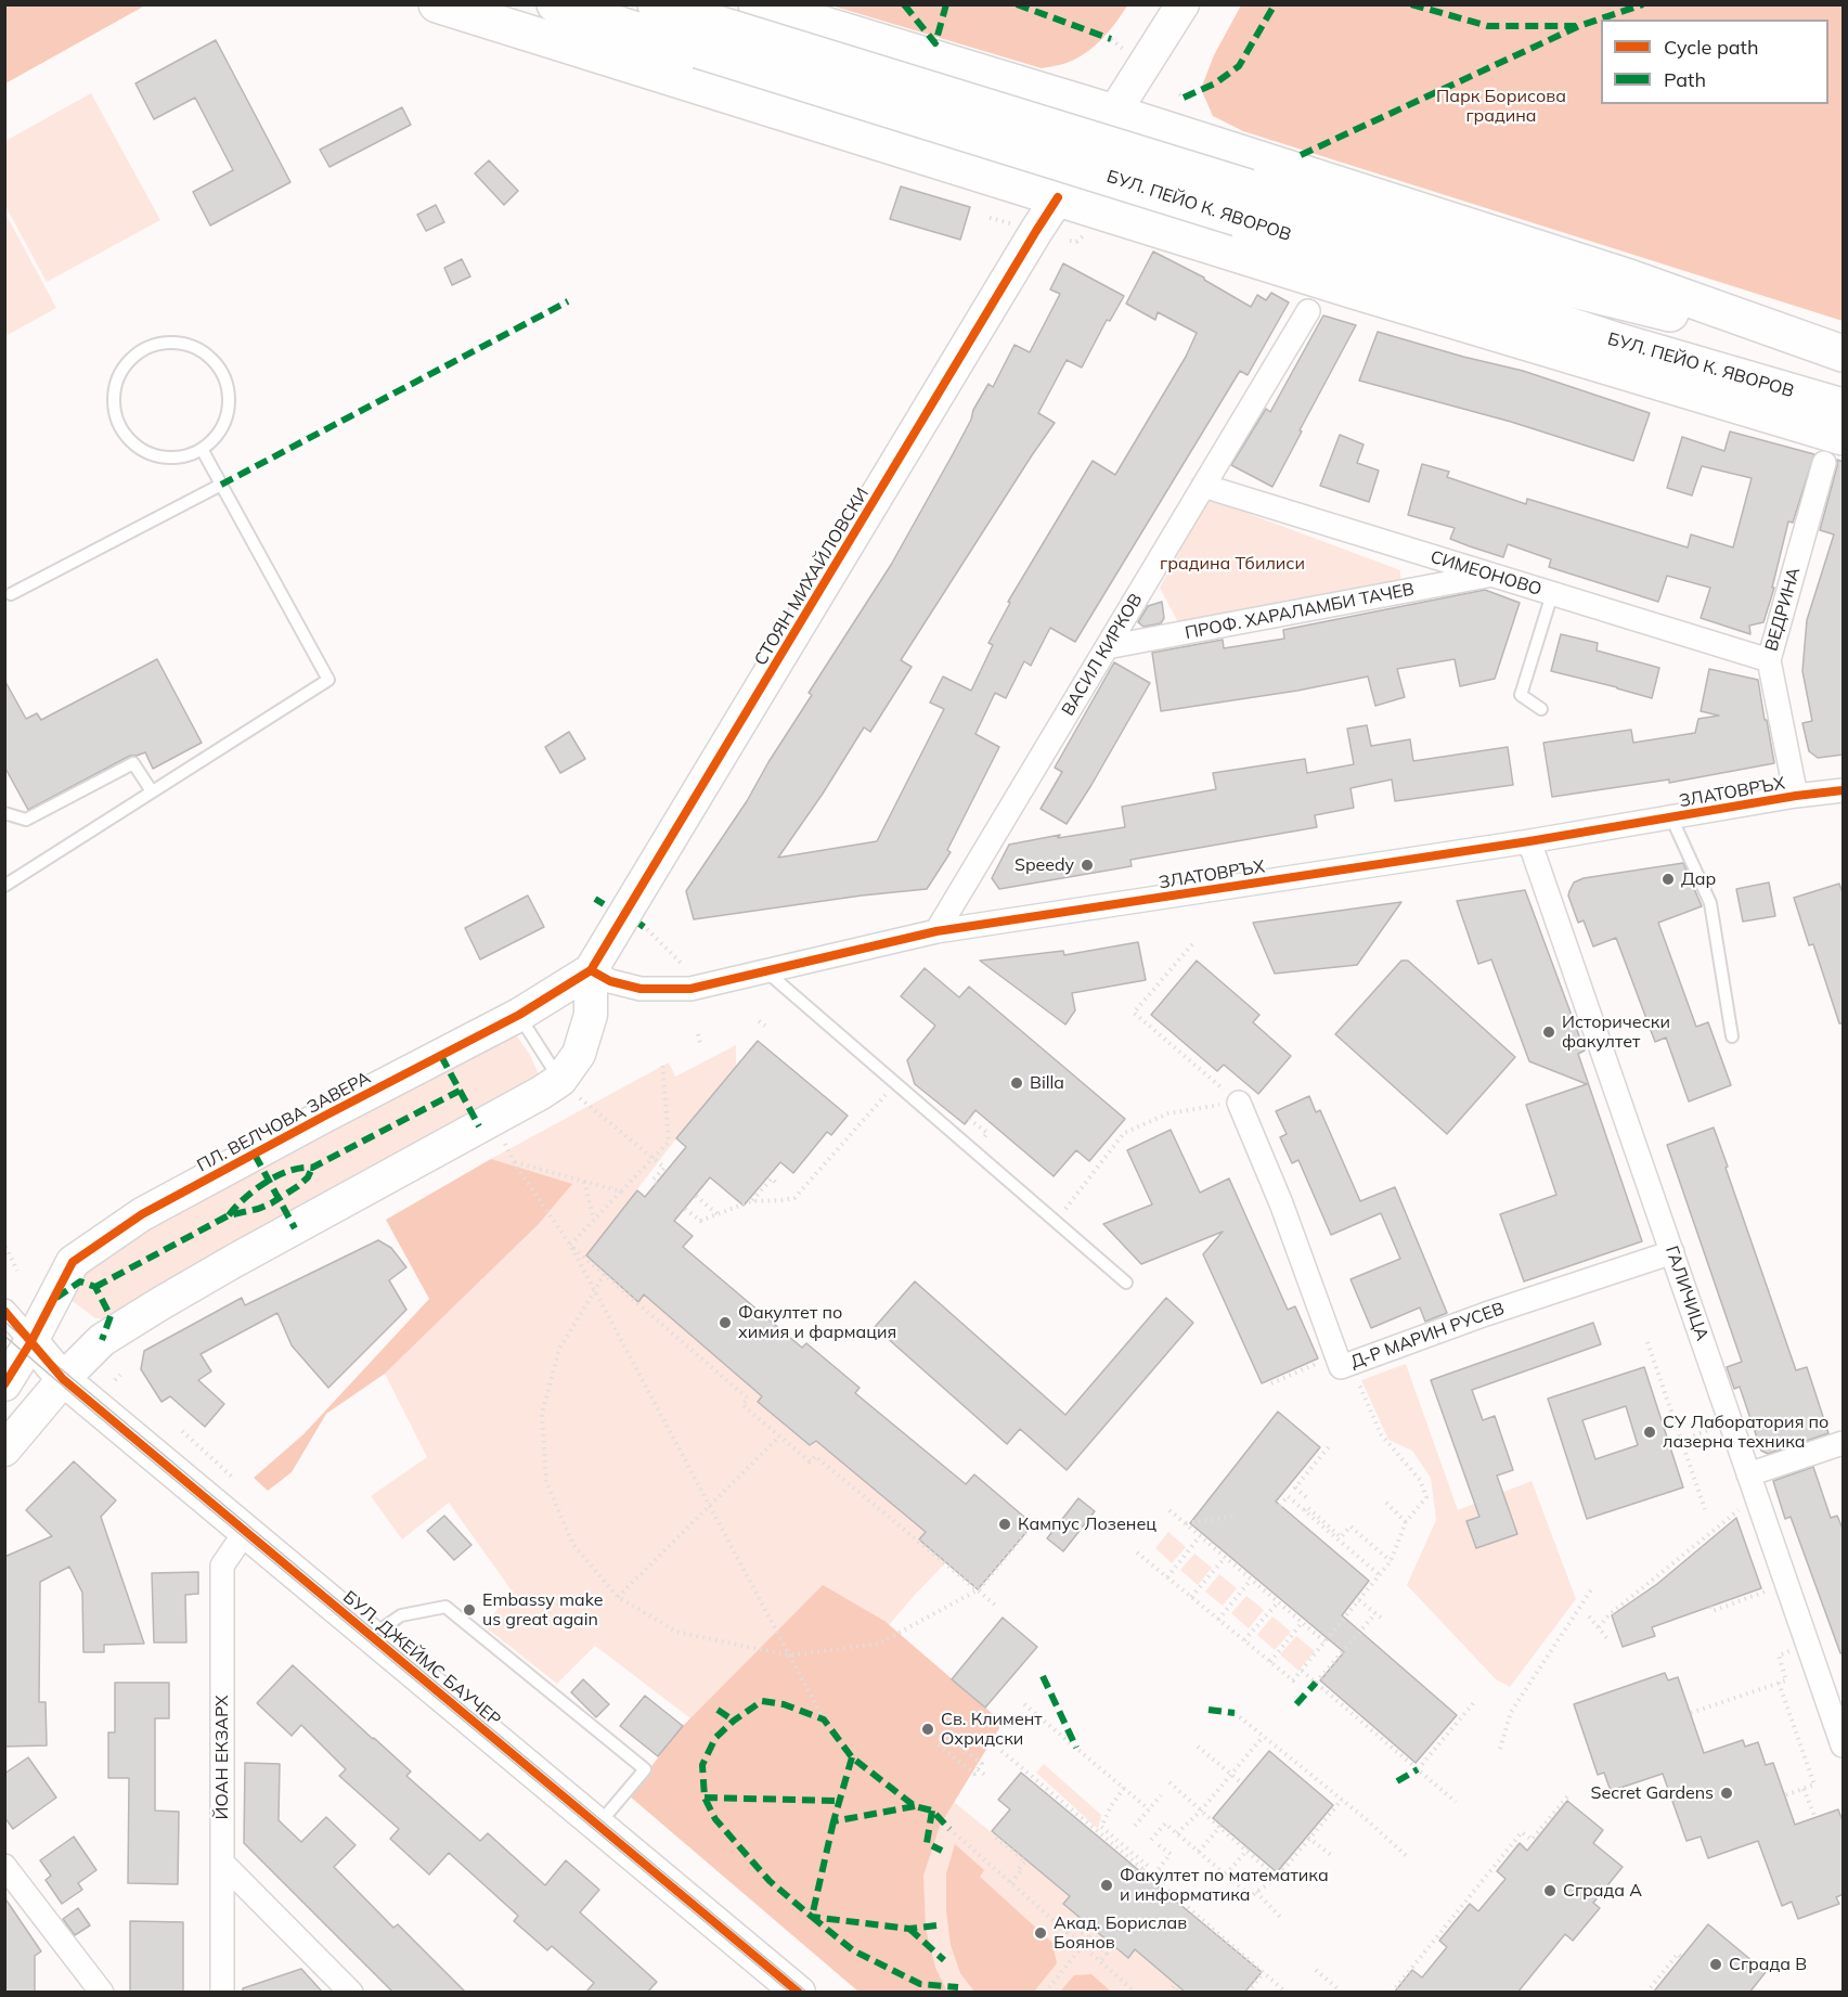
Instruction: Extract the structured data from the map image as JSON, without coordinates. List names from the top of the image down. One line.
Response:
{"streets":{"main road":["БУЛ. ПЕЙО К. ЯВОРОВ"],"street":["СИМЕОНОВО","СТОЯН МИХАЙЛОВСКИ","ВЕДРИНА","ПРОФ. ХАРАЛАМБИ ТАЧЕВ","ВАСИЛ КИРКОВ","ЗЛАТОВРЪХ","ПЛ. ВЕЛЧОВА ЗАВЕРА","ГАЛИЧИЦА","Д-Р МАРИН РУСЕВ","БУЛ. ДЖЕЙМС БАУЧЕР","ЙОАН ЕКЗАРХ"]},"crossings":[["СИМЕОНОВО","ВЕДРИНА"],["СИМЕОНОВО","ПРОФ. ХАРАЛАМБИ ТАЧЕВ"],["СИМЕОНОВО","ВАСИЛ КИРКОВ"],["СТОЯН МИХАЙЛОВСКИ","ЗЛАТОВРЪХ"],["СТОЯН МИХАЙЛОВСКИ","ПЛ. ВЕЛЧОВА ЗАВЕРА"],["ВЕДРИНА","ЗЛАТОВРЪХ"],["ПРОФ. ХАРАЛАМБИ ТАЧЕВ","ВАСИЛ КИРКОВ"],["ВАСИЛ КИРКОВ","ЗЛАТОВРЪХ"],["ЗЛАТОВРЪХ","ПЛ. ВЕЛЧОВА ЗАВЕРА"],["ЗЛАТОВРЪХ","ГАЛИЧИЦА"],["ПЛ. ВЕЛЧОВА ЗАВЕРА","БУЛ. ДЖЕЙМС БАУЧЕР"],["ГАЛИЧИЦА","Д-Р МАРИН РУСЕВ"],["БУЛ. ДЖЕЙМС БАУЧЕР","ЙОАН ЕКЗАРХ"]],"parks":["Парк Борисова градина","градина Тбилиси"],"places":["Speedy","Дар","Исторически факултет","Billa","Факултет по химия и фармация","СУ Лаборатория по лазерна техника","Кампус Лозенец","Embassy make us great again","Св. Климент Охридски","Secret Gardens","Факултет по математика и информатика","Сграда А","Акад. Борислав Боянов","Сграда В"],"legend":["Cycle path","Path"]}
